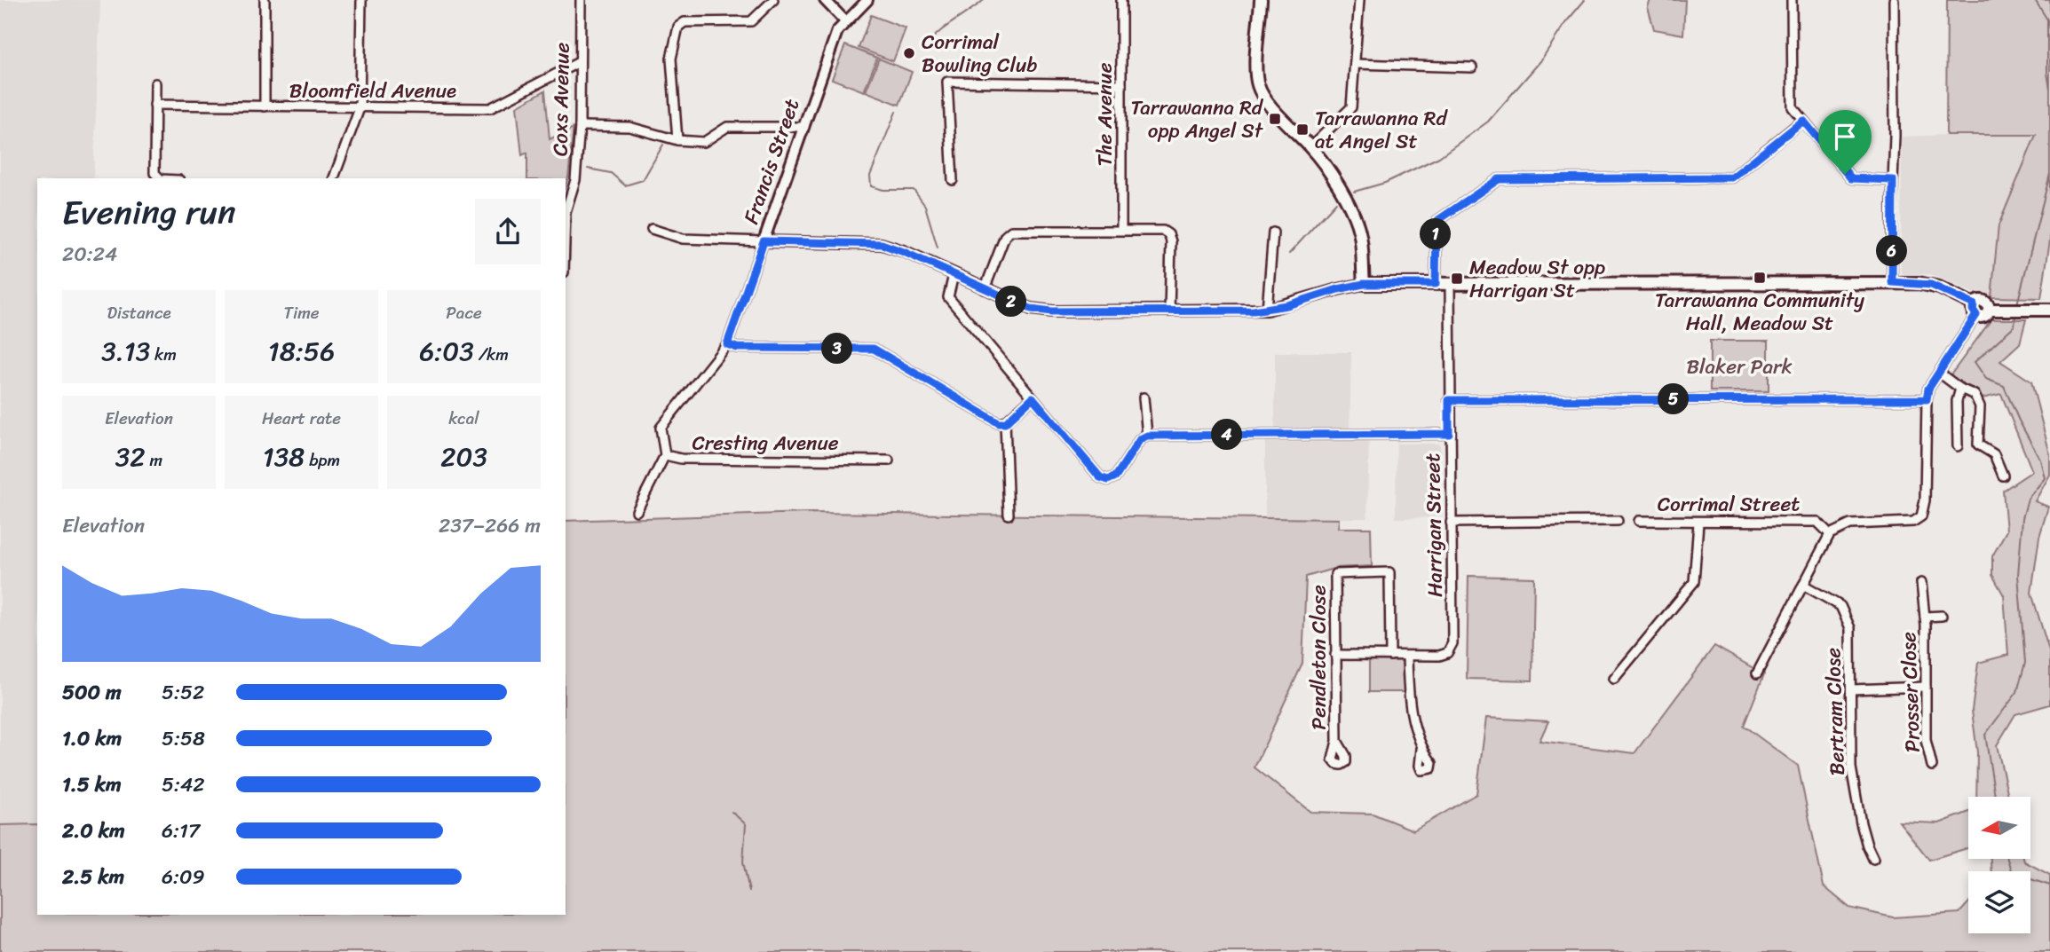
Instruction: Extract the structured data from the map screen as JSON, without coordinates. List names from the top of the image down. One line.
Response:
{"streets":{"street":["Bloomfield Avenue","Coxs Avenue","The Avenue","Francis Street","Cresting Avenue","Corrimal Street","Harrigan Street","Pendleton Close","Prosser Close","Bertram Close"]},"crossings":[["Bloomfield Avenue","Coxs Avenue"],["Francis Street","Cresting Avenue"]],"parks":["Blaker Park"],"places":{"other":["Corrimal Bowling Club"],"transit":["Tarrawanna Rd opp Angel St","Tarrawanna Rd at Angel St","Tarrawanna Community Hall, Meadow St","Meadow St opp Harrigan St"]},"north":"left","page":{"heading":["Evening run","20:24"],"pins":["1","6","2","3","5","4"],"stats":[["Distance","3.13 km"],["Time","18:56"],["Pace","6:03 /km"],["Elevation","32 m"],["Heart rate","138 bpm"],["kcal","203"]],"chart":["Elevation","237–266 m"],"list":[{"name":"500 m","note":"5:52"},{"name":"1.0 km","note":"5:58"},{"name":"1.5 km","note":"5:42"},{"name":"2.0 km","note":"6:17"},{"name":"2.5 km","note":"6:09"}]}}
